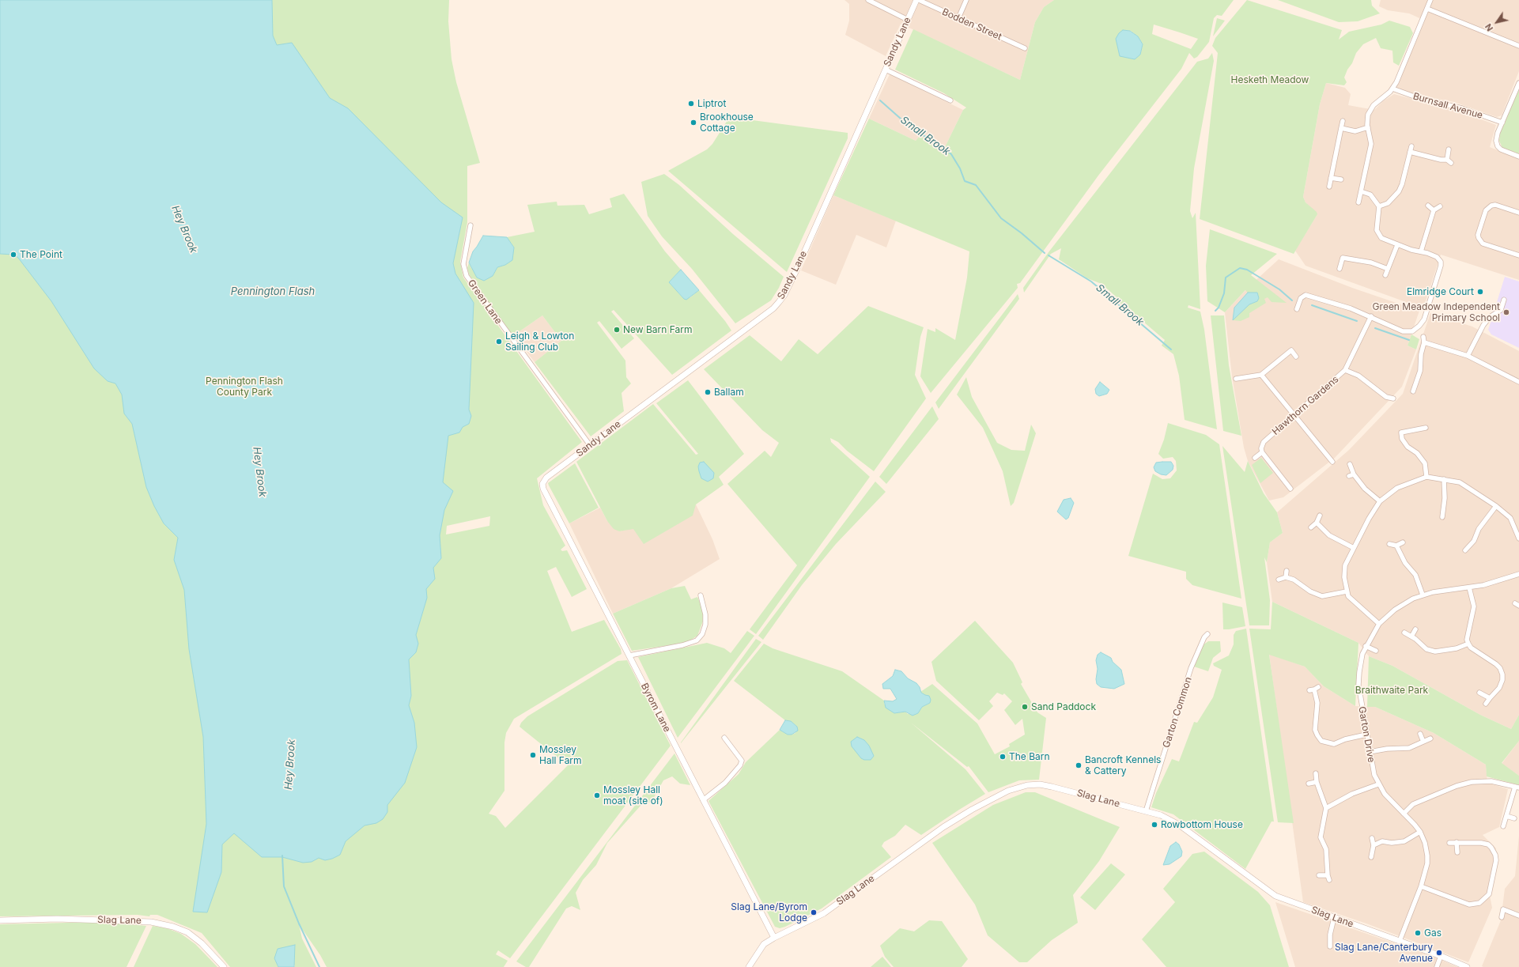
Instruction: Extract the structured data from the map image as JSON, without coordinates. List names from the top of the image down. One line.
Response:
{"streets":{"street":["Bodden Street","Sandy Lane","Burnsall Avenue","Green Lane","Hawthorn Gardens","Byrom Lane","Garton Common","Garton Drive","Slag Lane"]},"crossings":[["Bodden Street","Sandy Lane"],["Sandy Lane","Green Lane"],["Sandy Lane","Byrom Lane"],["Byrom Lane","Slag Lane"],["Garton Common","Slag Lane"],["Garton Drive","Slag Lane"]],"water":["Small Brook","Hey Brook","Pennington Flash"],"parks":["Hesketh Meadow","Pennington Flash County Park","Braithwaite Park"],"places":["Liptrot","Brookhouse Cottage","The Point","Elmridge Court","Green Meadow Independent Primary School","New Barn Farm","Leigh & Lowton Sailing Club","Ballam","Sand Paddock","Mossley Hall Farm","The Barn","Bancroft Kennels & Cattery","Mossley Hall moat (site of)","Rowbottom House","Slag Lane/Byrom Lodge","Gas","Slag Lane/Canterbury Avenue"],"north":"bottom left"}
